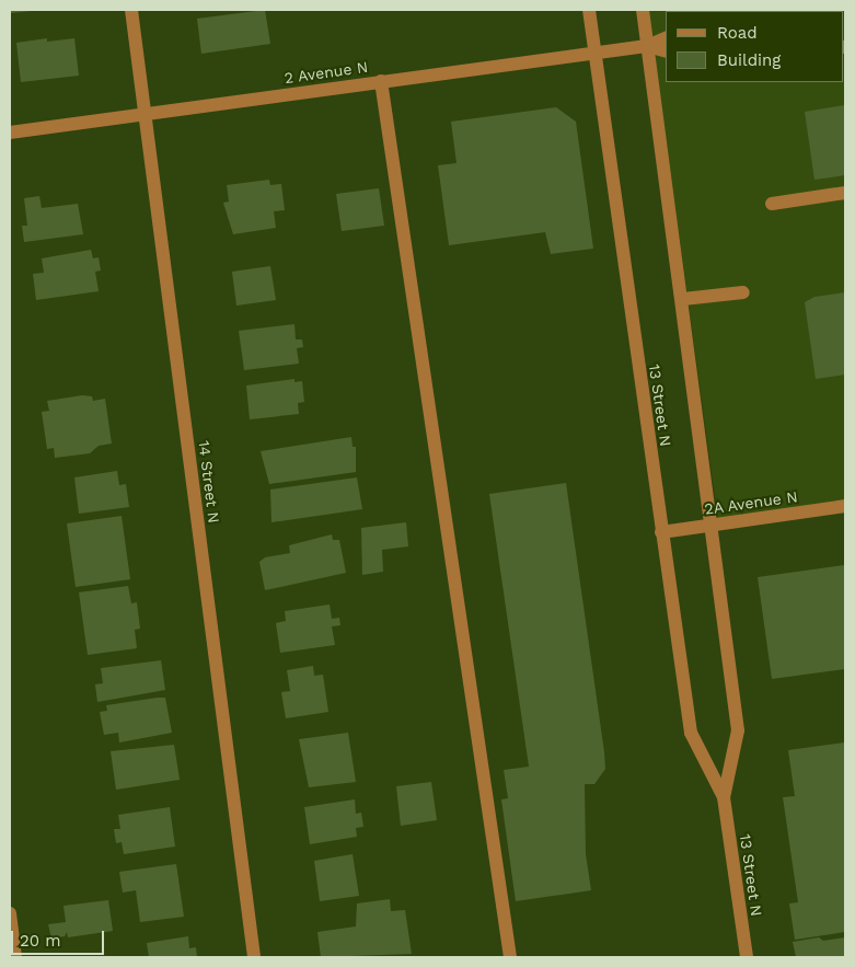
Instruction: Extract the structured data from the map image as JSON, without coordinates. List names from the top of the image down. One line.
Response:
{"streets":{"street":["2 Avenue N","13 Street N","14 Street N","2A Avenue N"]},"crossings":[["2 Avenue N","13 Street N"],["2 Avenue N","14 Street N"],["13 Street N","2A Avenue N"]],"legend":["Road","Building"],"scale_bar":"20 m"}
